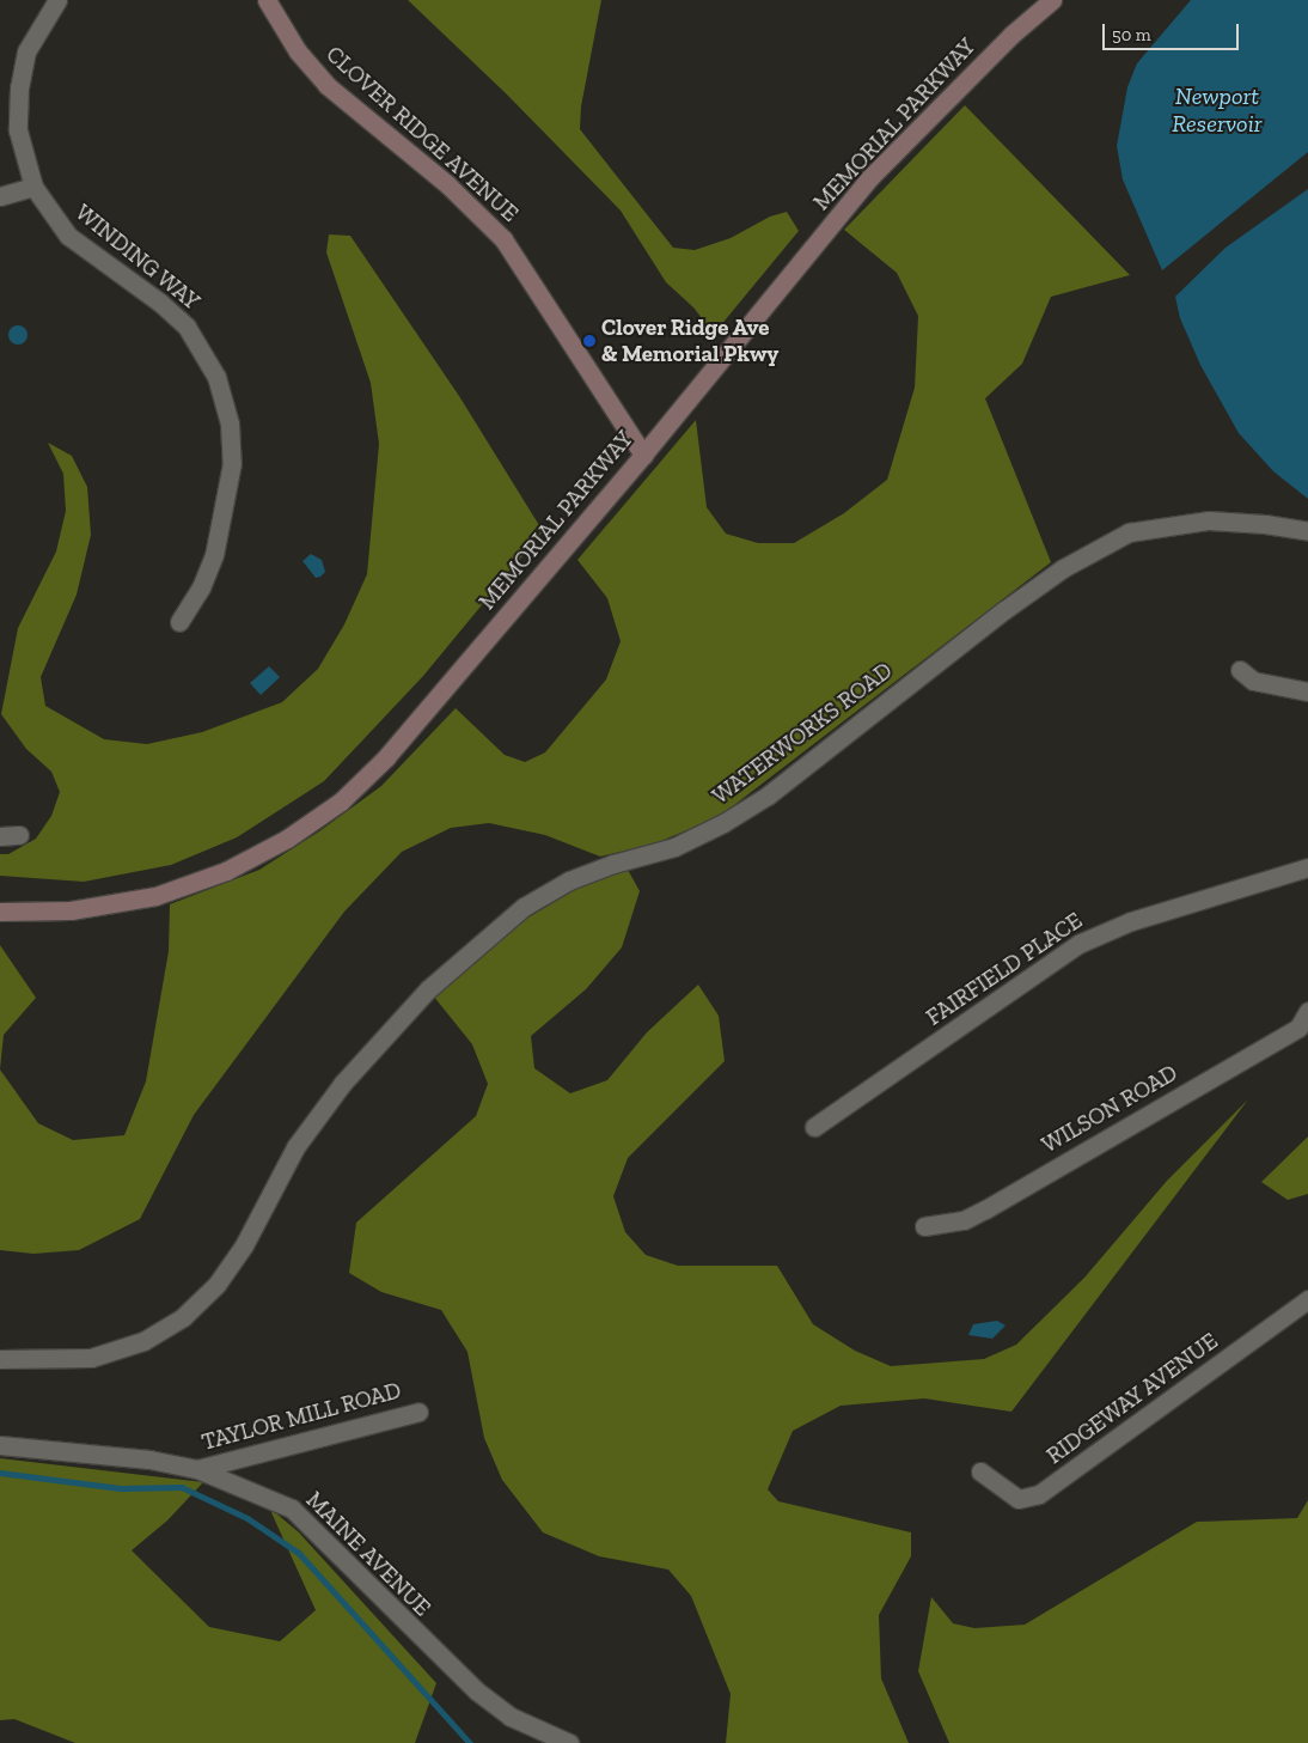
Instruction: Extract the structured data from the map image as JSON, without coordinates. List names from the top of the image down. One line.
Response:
{"streets":{"main road":["MEMORIAL PARKWAY","CLOVER RIDGE AVENUE"],"street":["WINDING WAY","WATERWORKS ROAD","FAIRFIELD PLACE","WILSON ROAD","RIDGEWAY AVENUE","TAYLOR MILL ROAD","MAINE AVENUE"]},"crossings":[["MEMORIAL PARKWAY","CLOVER RIDGE AVENUE"],["TAYLOR MILL ROAD","MAINE AVENUE"]],"water":["Newport Reservoir"],"places":["Clover Ridge Ave & Memorial Pkwy"],"scale_bar":"50 m"}
